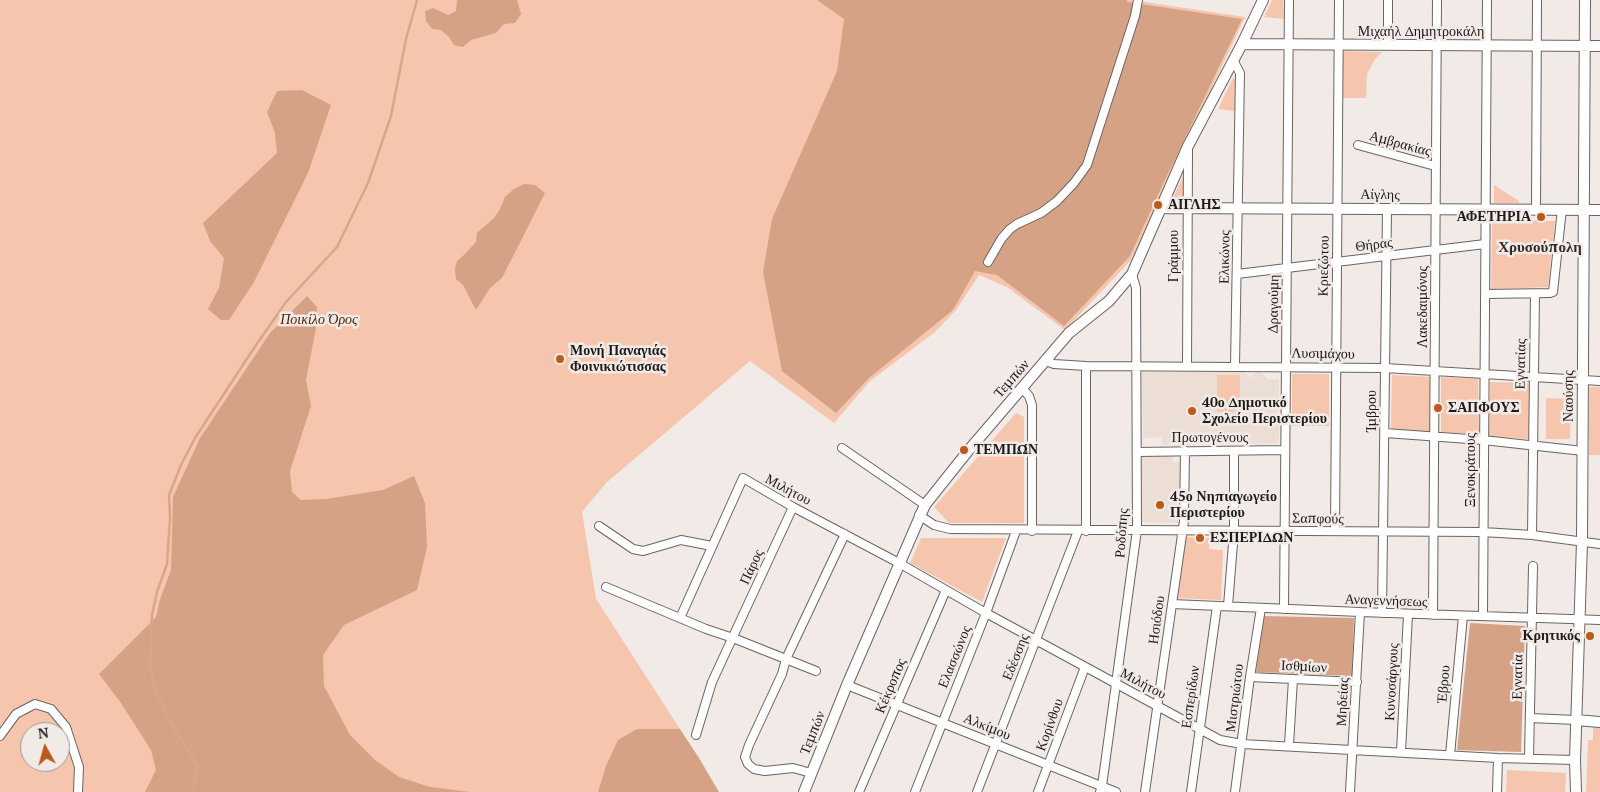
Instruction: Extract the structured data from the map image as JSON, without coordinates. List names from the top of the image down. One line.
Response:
{"streets":{"street":["Μιχαήλ Δημητροκάλη","Αμβρακίας","Αίγλης","Θήρας","Γράμμου","Ελικώνος","Κριεζώτου","Δραγούμη","Λακεδαιμόνος","Λυσιμάχου","Εγνατίας","Τεμπών","Ναούσης","Ίμβρου","Πρωτογένους","Ξενοκράτους","Μιλήτου","Σαπφούς","Ροδόπης","Πάρος","Αναγεννήσεως","Ησιόδου","Ελασσώνος","Εδέσσης","Ισθμίων","Εγνατία","Κυνοσάργους","Έβρου","Κέκροπος","Εσπερίδων","Μιστριώτου","Μηδείας","Κορίνθου","Αλκίμου"]},"crossings":[["Μιχαήλ Δημητροκάλη","Κριεζώτου"],["Μιχαήλ Δημητροκάλη","Δραγούμη"],["Μιχαήλ Δημητροκάλη","Λακεδαιμόνος"],["Μιχαήλ Δημητροκάλη","Τεμπών"],["Μιχαήλ Δημητροκάλη","Ναούσης"],["Μιχαήλ Δημητροκάλη","Ξενοκράτους"],["Αμβρακίας","Λακεδαιμόνος"],["Αίγλης","Γράμμου"],["Αίγλης","Ελικώνος"],["Αίγλης","Κριεζώτου"],["Αίγλης","Δραγούμη"],["Αίγλης","Λακεδαιμόνος"],["Αίγλης","Τεμπών"],["Αίγλης","Ναούσης"],["Αίγλης","Ίμβρου"],["Αίγλης","Ξενοκράτους"],["Θήρας","Ελικώνος"],["Θήρας","Κριεζώτου"],["Θήρας","Δραγούμη"],["Θήρας","Λακεδαιμόνος"],["Θήρας","Ίμβρου"],["Θήρας","Ξενοκράτους"],["Γράμμου","Λυσιμάχου"],["Γράμμου","Τεμπών"],["Ελικώνος","Λυσιμάχου"],["Ελικώνος","Τεμπών"],["Κριεζώτου","Λυσιμάχου"],["Κριεζώτου","Σαπφούς"],["Δραγούμη","Λυσιμάχου"],["Δραγούμη","Πρωτογένους"],["Δραγούμη","Σαπφούς"],["Δραγούμη","Αναγεννήσεως"],["Λακεδαιμόνος","Λυσιμάχου"],["Λακεδαιμόνος","Σαπφούς"],["Λακεδαιμόνος","Αναγεννήσεως"],["Λυσιμάχου","Εγνατίας"],["Λυσιμάχου","Τεμπών"],["Λυσιμάχου","Ναούσης"],["Λυσιμάχου","Ίμβρου"],["Λυσιμάχου","Ξενοκράτους"],["Λυσιμάχου","Ροδόπης"],["Λυσιμάχου","Εδέσσης"],["Εγνατίας","Σαπφούς"],["Τεμπών","Μιλήτου"],["Τεμπών","Σαπφούς"],["Τεμπών","Ροδόπης"],["Τεμπών","Αλκίμου"],["Ναούσης","Μιλήτου"],["Ναούσης","Σαπφούς"],["Ναούσης","Αναγεννήσεως"],["Ίμβρου","Σαπφούς"],["Ίμβρου","Αναγεννήσεως"],["Πρωτογένους","Ροδόπης"],["Πρωτογένους","Ησιόδου"],["Ξενοκράτους","Σαπφούς"],["Ξενοκράτους","Αναγεννήσεως"],["Μιλήτου","Ροδόπης"],["Μιλήτου","Πάρος"],["Μιλήτου","Ησιόδου"],["Μιλήτου","Ελασσώνος"],["Μιλήτου","Εδέσσης"],["Μιλήτου","Εγνατία"],["Μιλήτου","Κυνοσάργους"],["Μιλήτου","Έβρου"],["Μιλήτου","Κέκροπος"],["Μιλήτου","Εσπερίδων"],["Μιλήτου","Μιστριώτου"],["Μιλήτου","Μηδείας"],["Μιλήτου","Κορίνθου"],["Σαπφούς","Ροδόπης"],["Σαπφούς","Ησιόδου"],["Σαπφούς","Ελασσώνος"],["Σαπφούς","Εδέσσης"],["Ροδόπης","Αλκίμου"],["Αναγεννήσεως","Ησιόδου"],["Αναγεννήσεως","Εγνατία"],["Αναγεννήσεως","Κυνοσάργους"],["Αναγεννήσεως","Έβρου"],["Αναγεννήσεως","Εσπερίδων"],["Αναγεννήσεως","Μιστριώτου"],["Αναγεννήσεως","Μηδείας"],["Ελασσώνος","Αλκίμου"],["Εδέσσης","Αλκίμου"],["Ισθμίων","Μιστριώτου"],["Ισθμίων","Μηδείας"],["Κέκροπος","Αλκίμου"],["Κορίνθου","Αλκίμου"]],"districts":["Χρυσούπολη"],"parks":["Ποικίλο Όρος"],"places":["ΑΙΓΛΗΣ","ΑΦΕΤΗΡΙΑ","Μονή Παναγιάς Φοινικιώτισσας","ΣΑΠΦΟΥΣ","40ο Δημοτικό Σχολείο Περιστερίου","ΤΕΜΠΏΝ","45ο Νηπιαγωγείο Περιστερίου","ΕΣΠΕΡΙΔΩΝ","Κρητικός"],"north":"top"}
